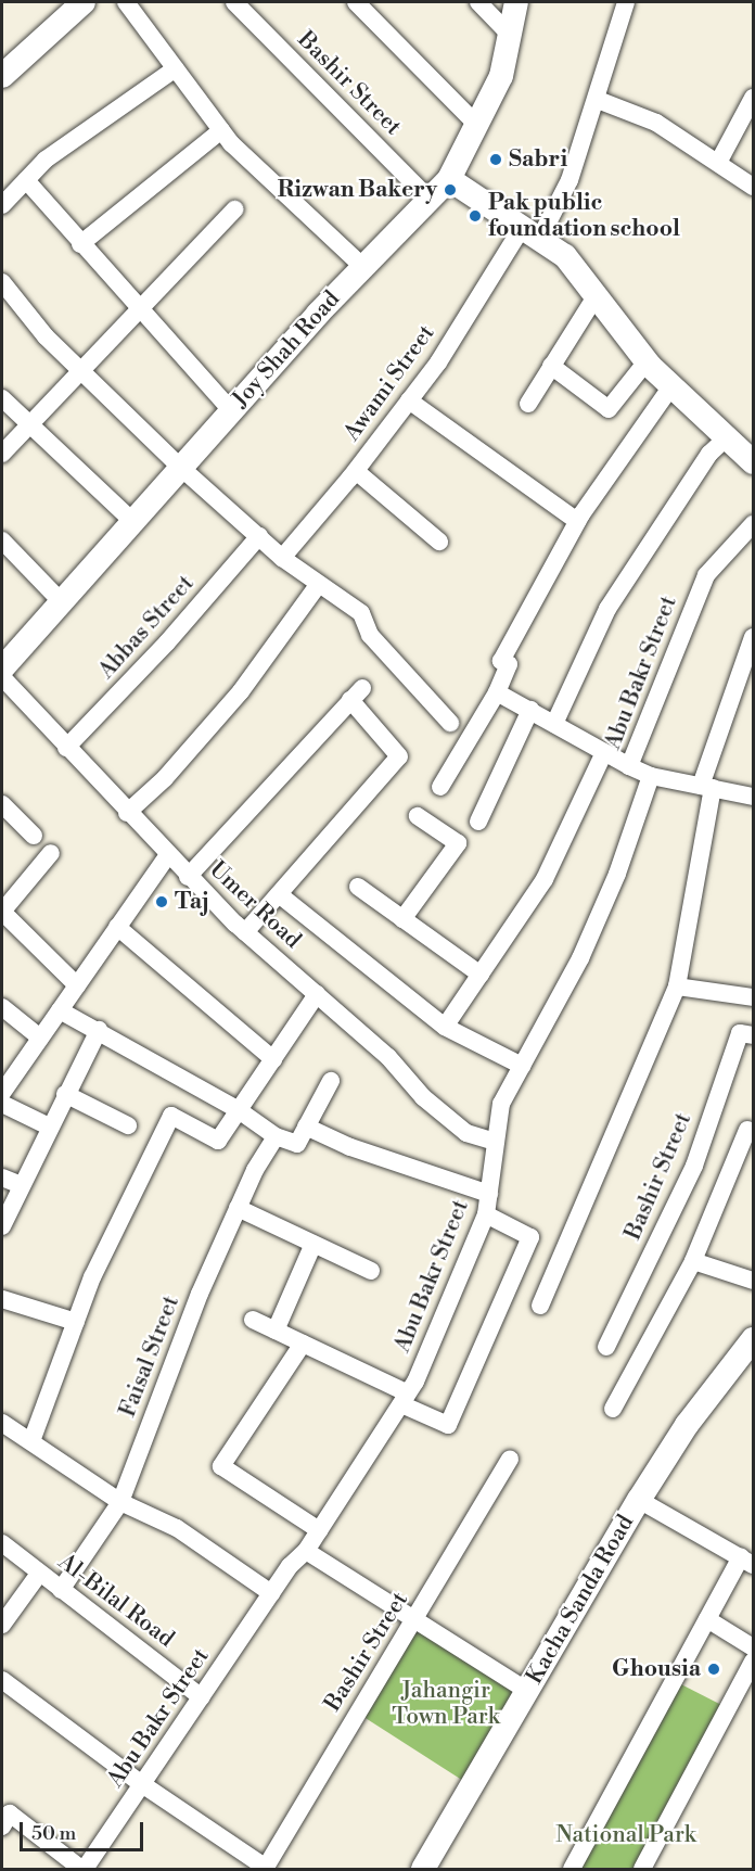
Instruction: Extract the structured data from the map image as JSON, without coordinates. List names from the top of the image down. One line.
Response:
{"streets":{"street":["Bashir Street","Joy Shah Road","Awami Street","Abbas Street","Abu Bakr Street","Umer Road","Faisal Street","Kacha Sanda Road","Al-Bilal Road"]},"crossings":[["Bashir Street","Joy Shah Road"],["Joy Shah Road","Umer Road"],["Abbas Street","Umer Road"],["Abu Bakr Street","Umer Road"],["Abu Bakr Street","Al-Bilal Road"],["Faisal Street","Al-Bilal Road"]],"parks":["Jahangir Town Park","National Park"],"places":["Sabri","Rizwan Bakery","Pak public foundation school","Taj","Ghousia"],"scale_bar":"50 m"}
